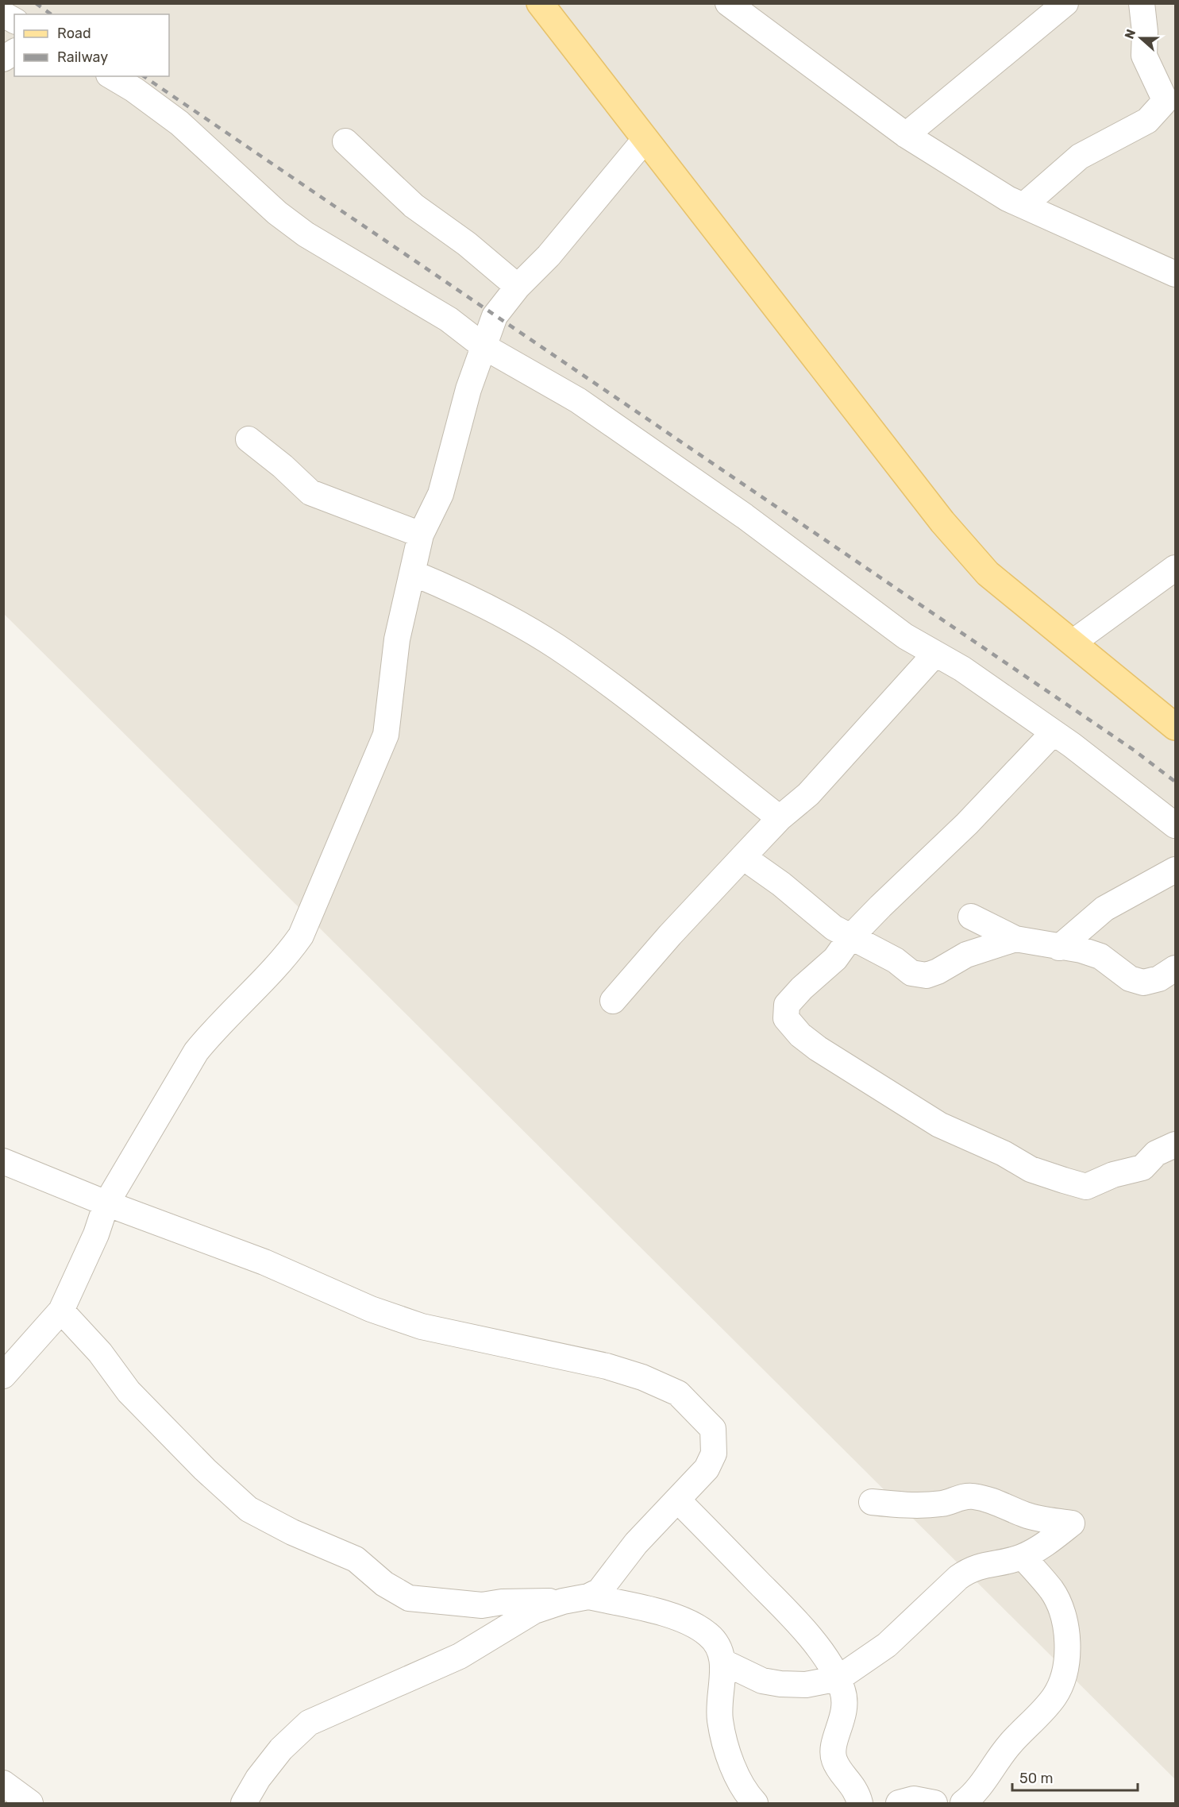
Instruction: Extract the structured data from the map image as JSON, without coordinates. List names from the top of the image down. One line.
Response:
{"legend":["Road","Railway"],"scale_bar":"50 m","north":"left"}
